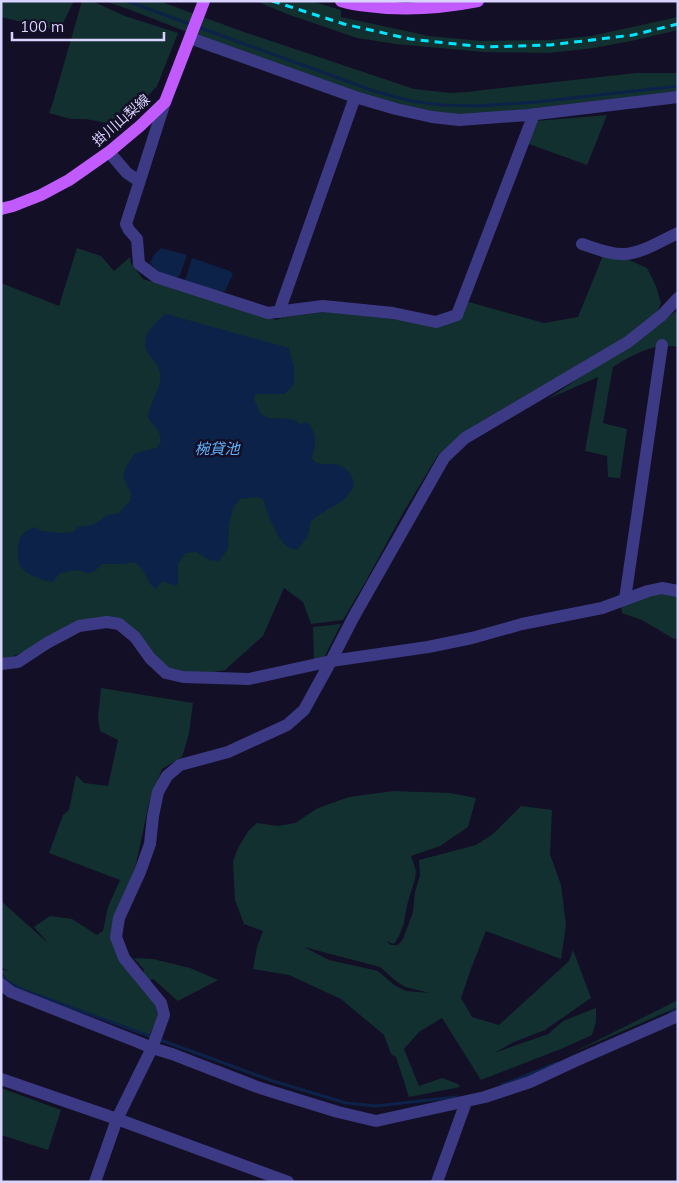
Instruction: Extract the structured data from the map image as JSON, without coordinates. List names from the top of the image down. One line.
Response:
{"streets":{"main road":["掛川山梨線"]},"water":["椀貸池"],"scale_bar":"100 m"}
